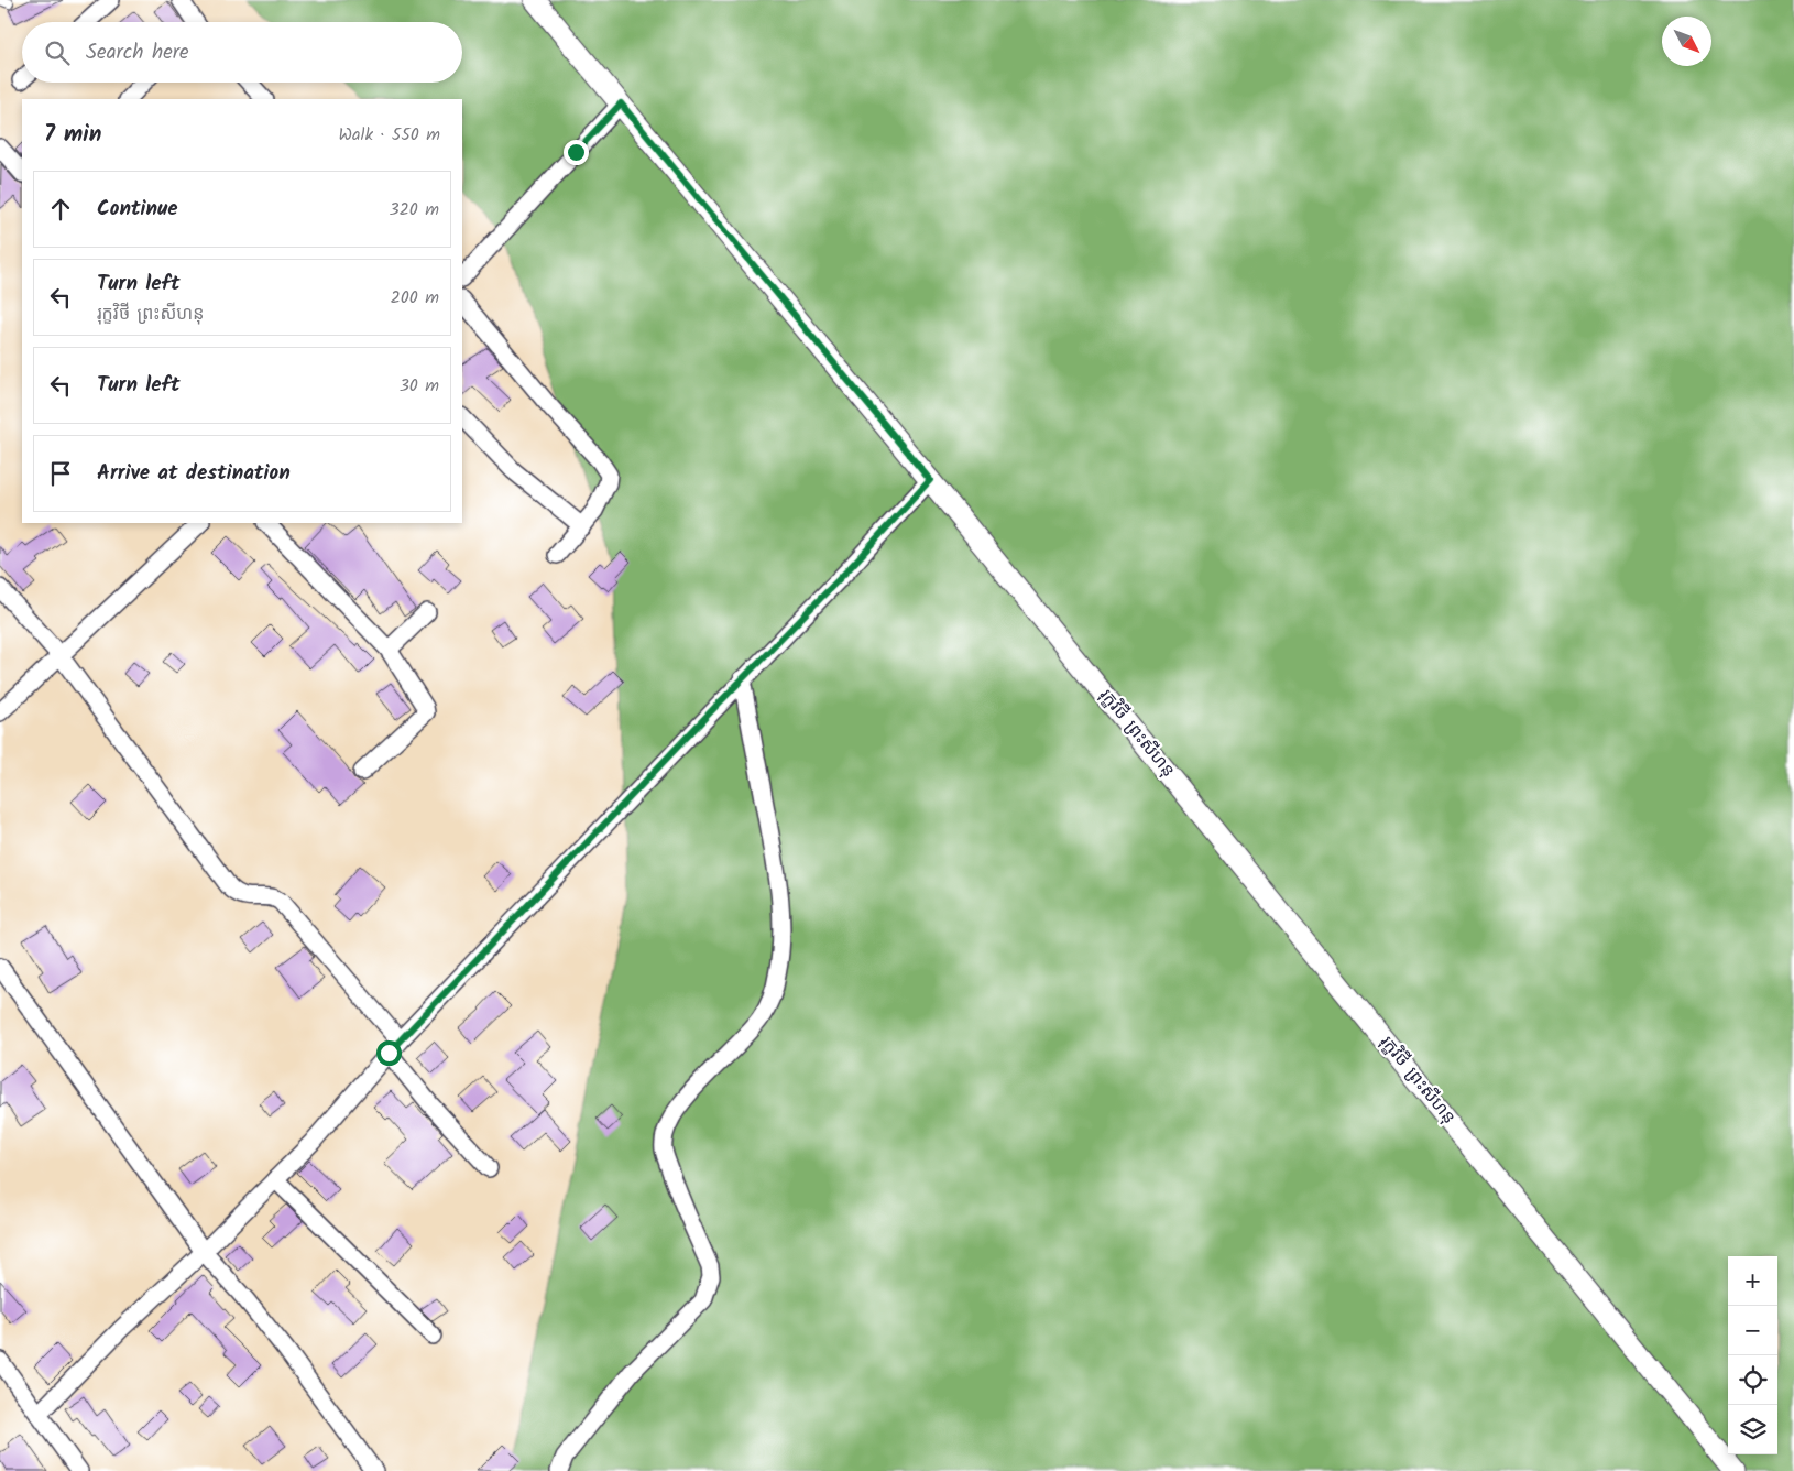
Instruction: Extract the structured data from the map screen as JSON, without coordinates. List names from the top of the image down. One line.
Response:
{"streets":{"street":["រុក្ខវិថី ព្រះសីហនុ"]},"north":"bottom right","page":{"search":"Search here","heading":["7 min","Walk · 550 m"],"list":[["Continue","320 m"],["Turn left","រុក្ខវិថី ព្រះសីហនុ","200 m"],["Turn left","30 m"],"Arrive at destination"],"map_buttons":["+","−"]}}
